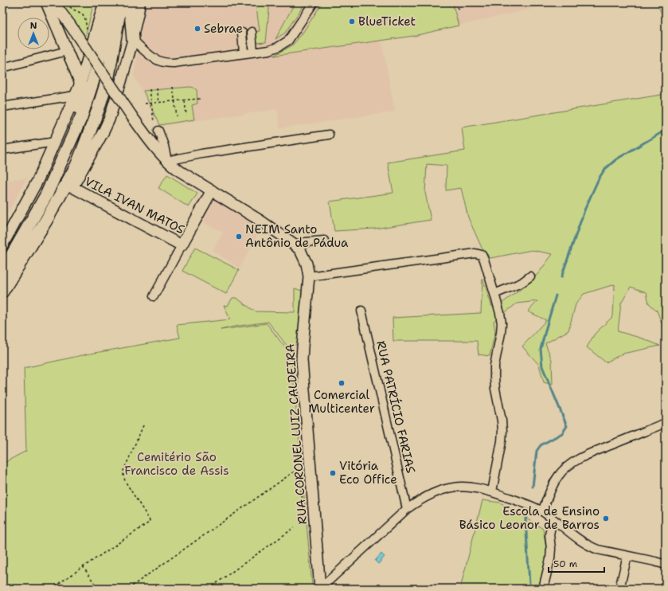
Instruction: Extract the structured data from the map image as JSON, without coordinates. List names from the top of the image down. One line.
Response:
{"streets":{"main road":["VILA IVAN MATOS","RUA CORONEL LUIZ CALDEIRA"],"street":["RUA PATRÍCIO FARIAS"]},"crossings":[["VILA IVAN MATOS","RUA CORONEL LUIZ CALDEIRA"]],"parks":["Cemitério São Francisco de Assis"],"places":["BlueTicket","Sebrae","NEIM Santo Antônio de Pádua","Comercial Multicenter","Vitória Eco Office","Escola de Ensino Básico Leonor de Barros"],"scale_bar":"50 m","north":"top"}
